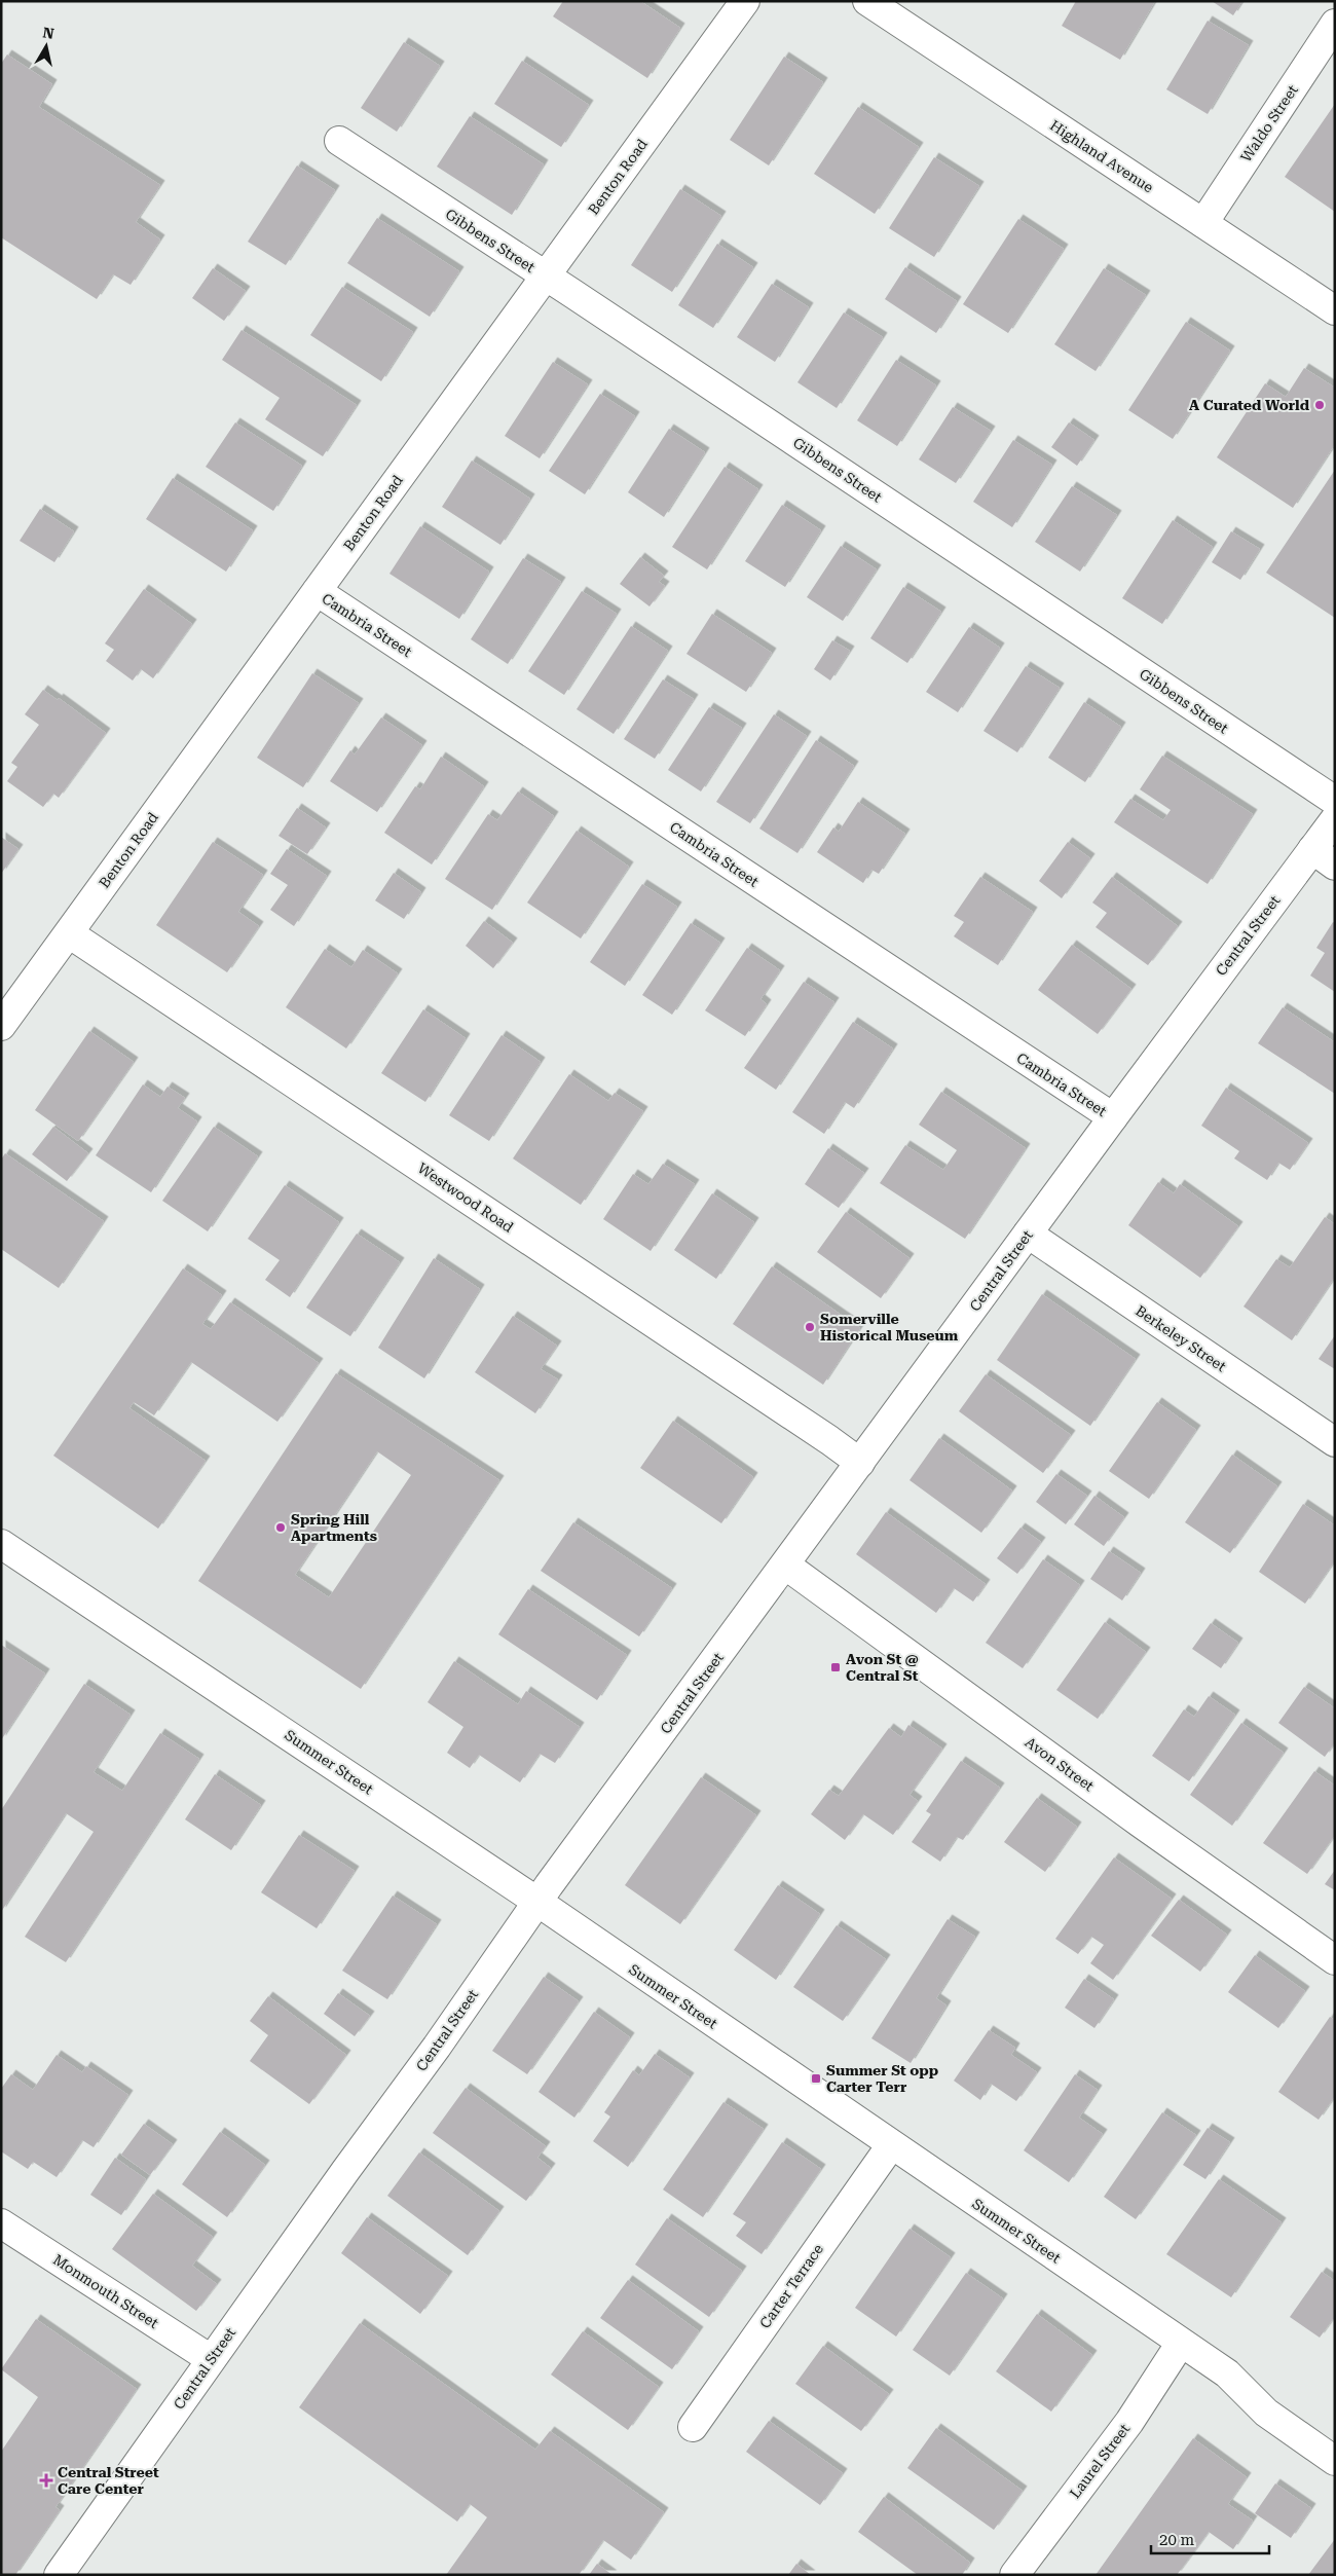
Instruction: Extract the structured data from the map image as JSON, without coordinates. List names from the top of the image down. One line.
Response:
{"streets":{"street":["Waldo Street","Highland Avenue","Benton Road","Gibbens Street","Cambria Street","Central Street","Westwood Road","Berkeley Street","Summer Street","Avon Street","Carter Terrace","Monmouth Street","Laurel Street"]},"crossings":[["Waldo Street","Highland Avenue"],["Benton Road","Gibbens Street"],["Benton Road","Cambria Street"],["Benton Road","Westwood Road"],["Cambria Street","Central Street"],["Central Street","Westwood Road"],["Central Street","Berkeley Street"],["Central Street","Summer Street"],["Central Street","Avon Street"],["Central Street","Monmouth Street"],["Summer Street","Carter Terrace"],["Summer Street","Laurel Street"]],"places":{"other":["A Curated World","Somerville Historical Museum","Spring Hill Apartments"],"transit":["Avon St @ Central St","Summer St opp Carter Terr"],"health":["Central Street Care Center"]},"scale_bar":"20 m","north":"top"}
